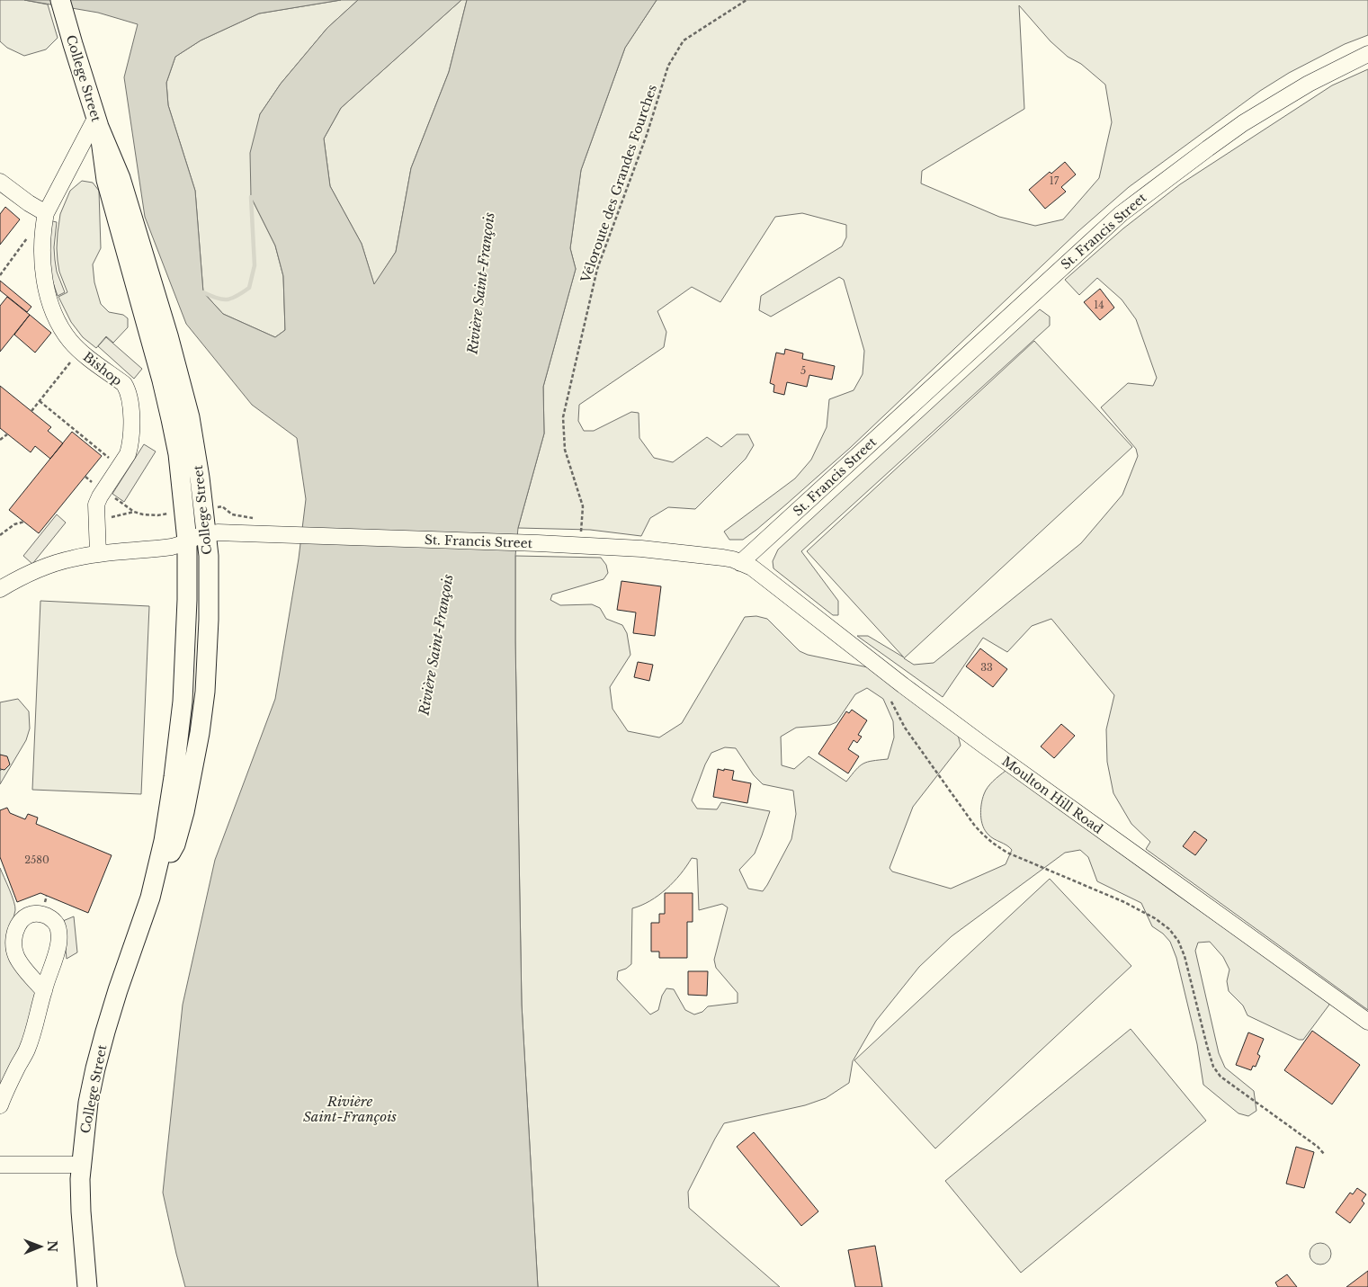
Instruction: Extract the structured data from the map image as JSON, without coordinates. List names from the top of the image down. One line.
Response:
{"streets":{"main road":["College Street"],"street":["St. Francis Street","Bishop","Moulton Hill Road"],"path":["Véloroute des Grandes Fourches"]},"crossings":[["College Street","St. Francis Street"],["College Street","Bishop"],["St. Francis Street","Bishop"],["St. Francis Street","Moulton Hill Road"]],"water":["Rivière Saint-François"],"house_numbers":["17","14","5","33","2580"],"north":"right"}
